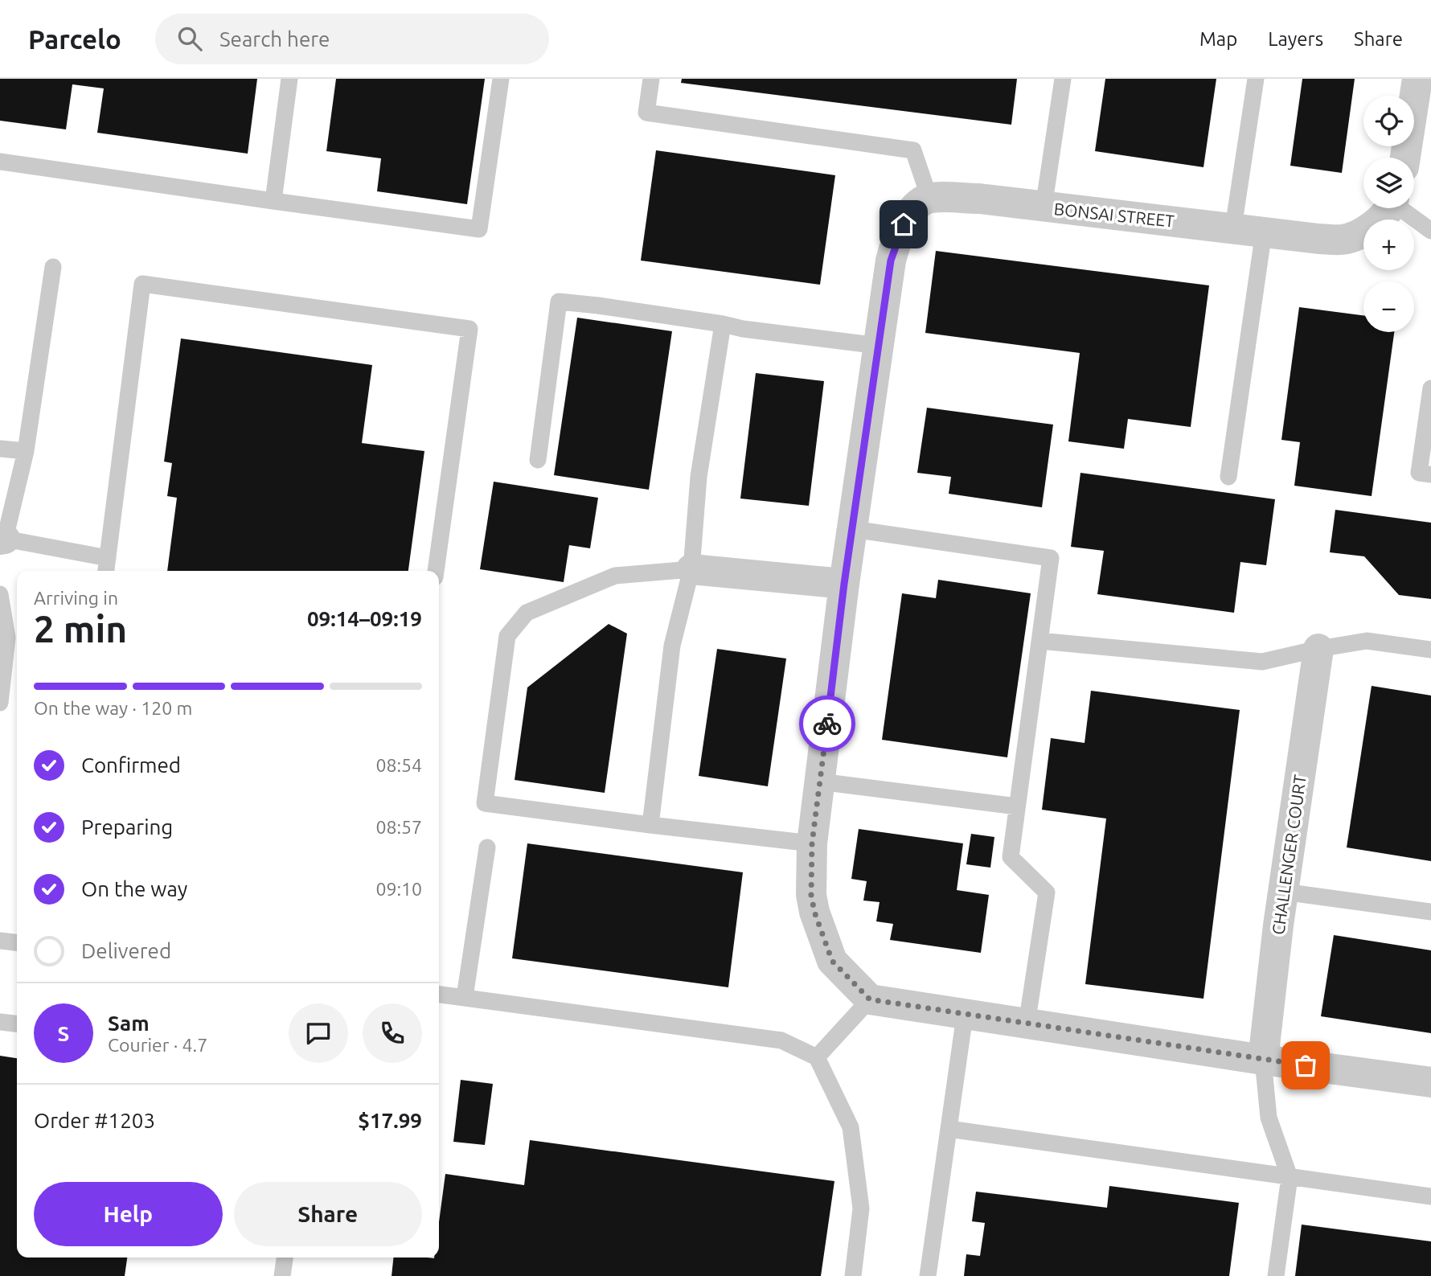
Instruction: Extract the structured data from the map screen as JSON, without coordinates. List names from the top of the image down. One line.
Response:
{"streets":{"street":["BONSAI STREET","CHALLENGER COURT"]},"page":{"header":"Parcelo","search":"Search here","nav":["Map","Layers","Share"],"map_buttons":["+","−"],"heading":["2 min","Arriving in","09:14–09:19"],"panel":["Sam","Courier · 4.7","Order #1203","$17.99"],"bar":"On the way · 120 m","list":[["Confirmed","08:54"],["Preparing","08:57"],["On the way","09:10"],"Delivered"],"round":"S","buttons":["Help","Share"]}}
